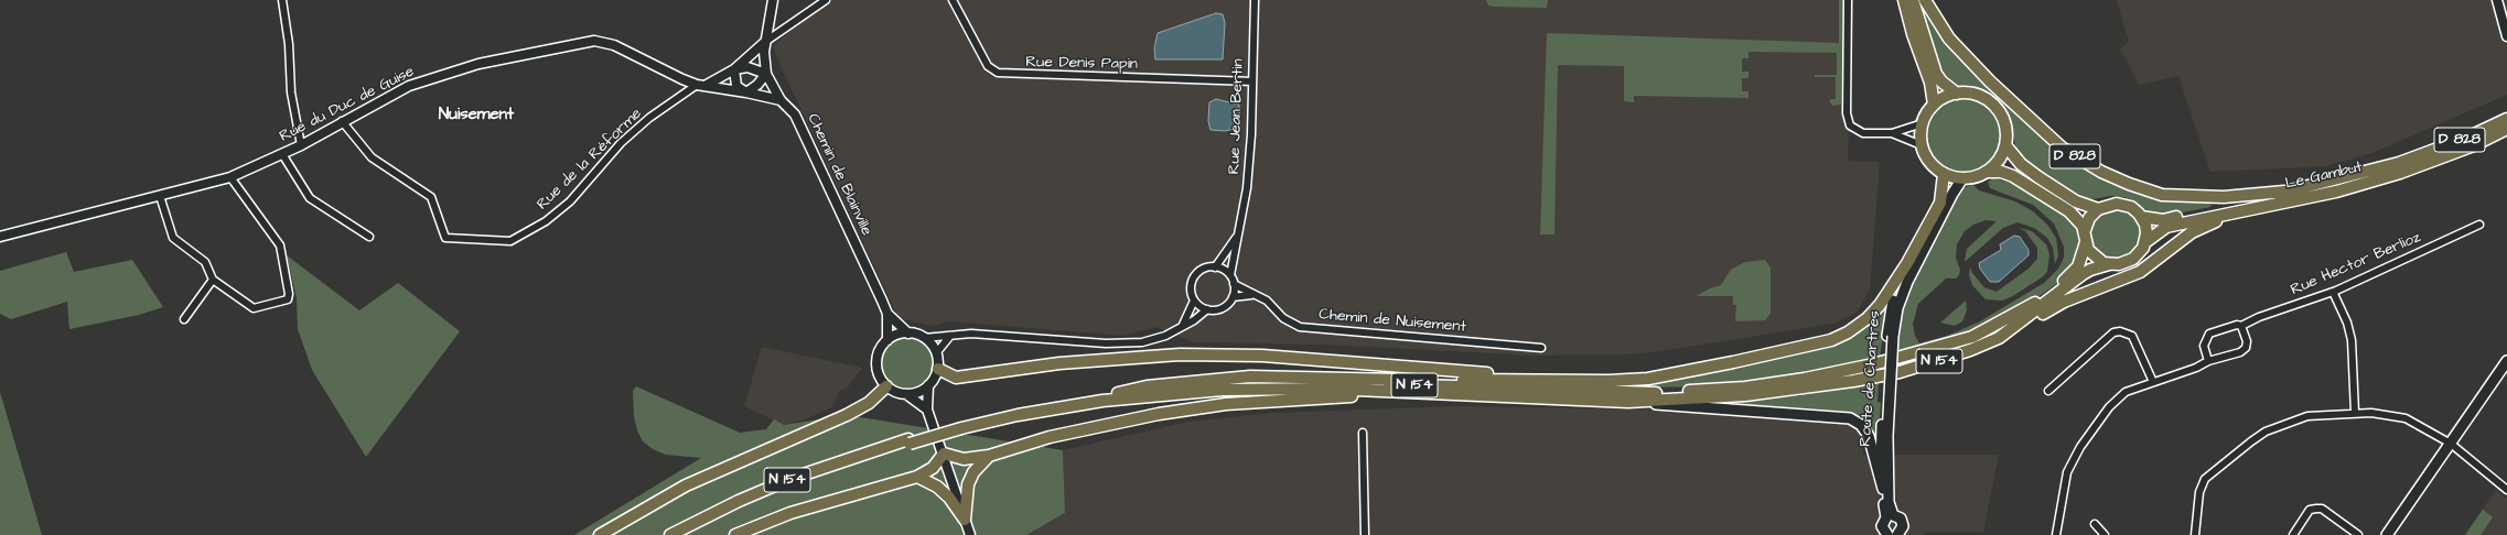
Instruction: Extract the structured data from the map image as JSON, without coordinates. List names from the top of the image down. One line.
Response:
{"streets":{"main road":["D 828","Le Gambut","N 154","Route de Chartres"],"street":["Rue Denis Papin","Rue du Duc de Guise","Rue Jean Bertin","Rue de la Réforme","Chemin de Blainville","Rue Hector Berlioz","Chemin de Nuisement"]},"crossings":[["Rue Denis Papin","Rue Jean Bertin"],["Rue du Duc de Guise","Rue de la Réforme"],["Rue du Duc de Guise","Chemin de Blainville"],["Rue Jean Bertin","Chemin de Nuisement"],["D 828","Le Gambut"],["D 828","N 154"],["Le Gambut","N 154"]],"districts":["Nuisement"]}
